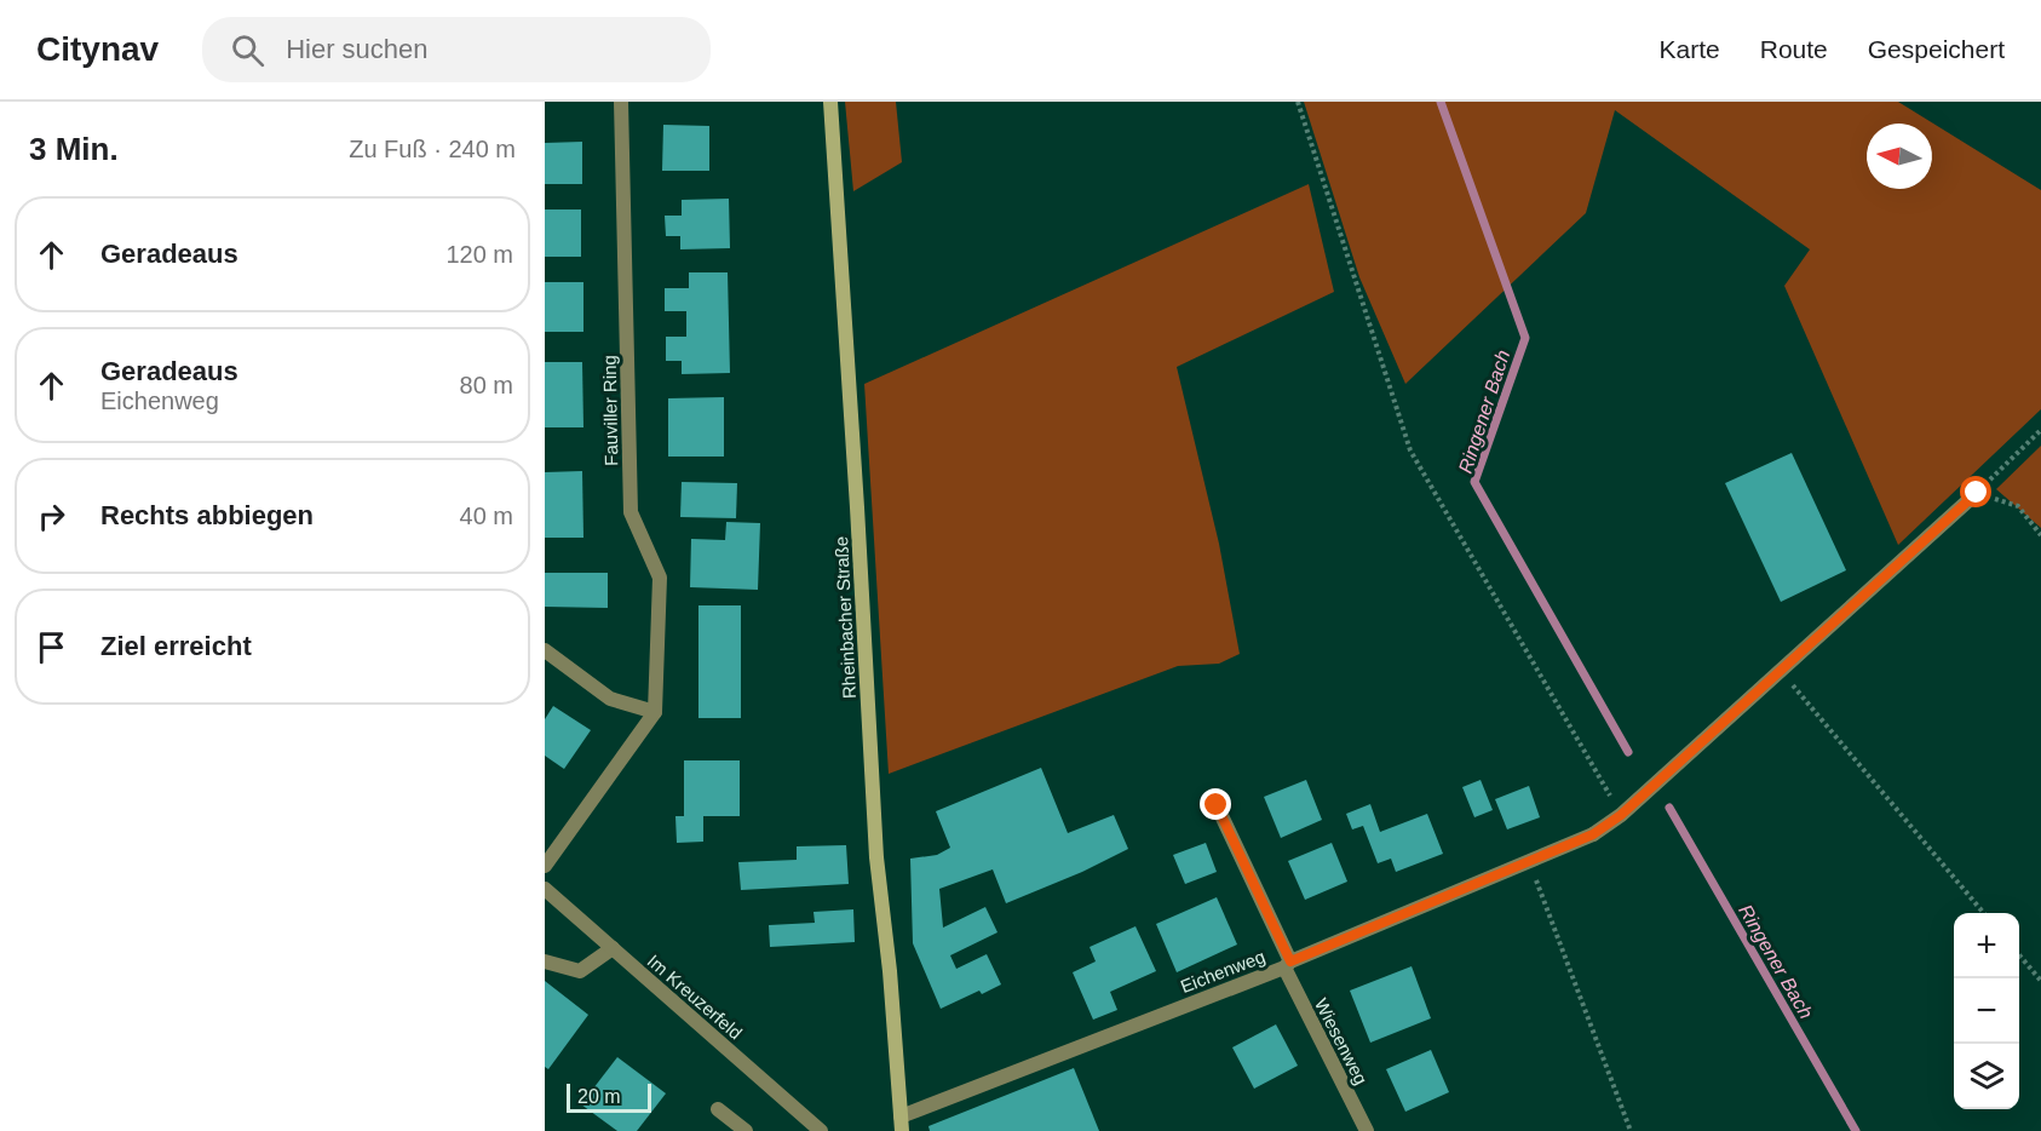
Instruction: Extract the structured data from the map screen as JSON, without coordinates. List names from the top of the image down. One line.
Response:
{"streets":{"main road":["Rheinbacher Straße"],"street":["Fauviller Ring","Eichenweg","Im Kreuzerfeld","Wiesenweg"]},"crossings":[["Rheinbacher Straße","Eichenweg"],["Eichenweg","Wiesenweg"]],"water":["Ringener Bach"],"scale_bar":"20 m","north":"left","page":{"header":"Citynav","search":"Hier suchen","nav":["Karte","Route","Gespeichert"],"heading":["3 Min.","Zu Fuß · 240 m"],"list":[["Geradeaus","120 m"],["Geradeaus","Eichenweg","80 m"],["Rechts abbiegen","40 m"],"Ziel erreicht"],"map_buttons":["+","−"],"scale":"20 m"}}
